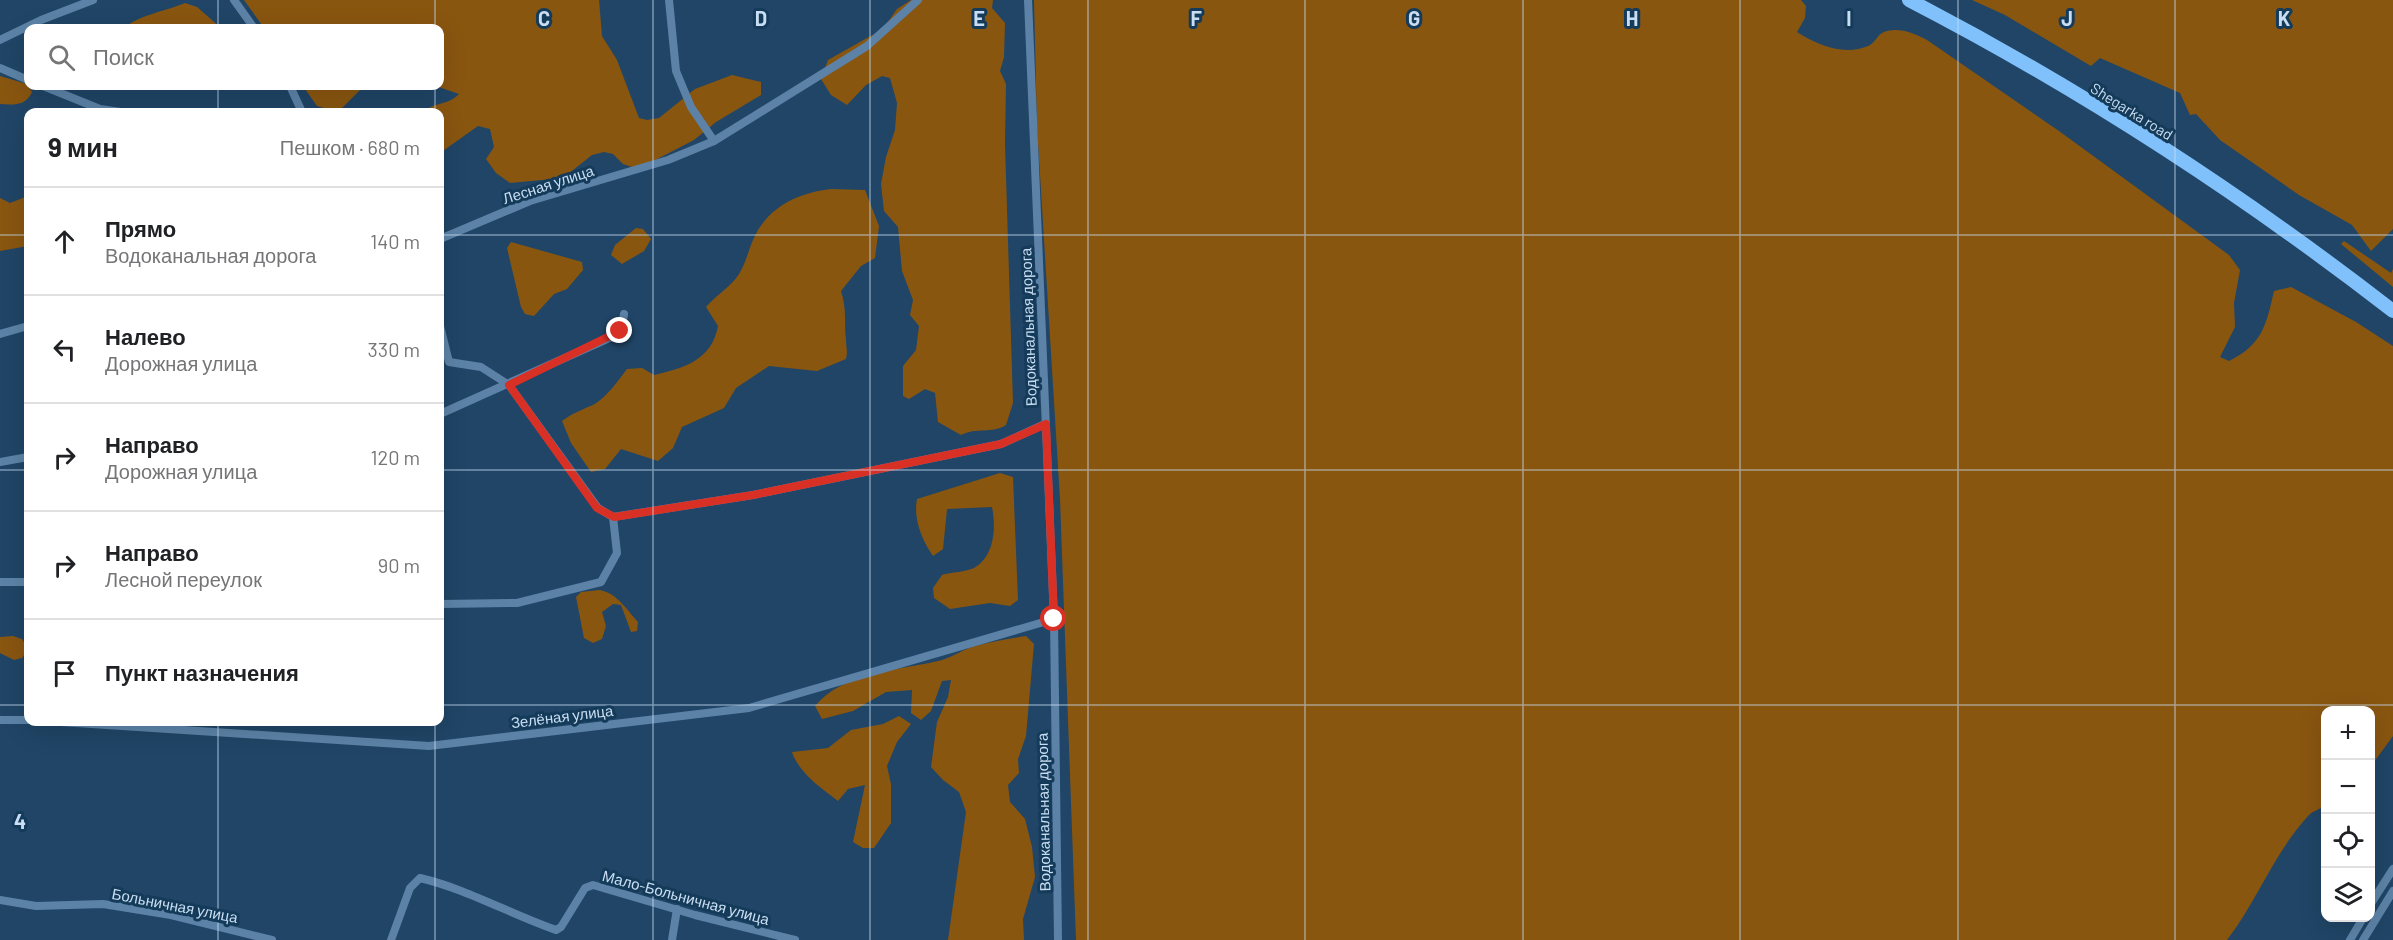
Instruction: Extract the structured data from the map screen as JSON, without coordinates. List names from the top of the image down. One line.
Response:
{"streets":{"main road":["Shegarka road"],"street":["Лесная улица","Водоканальная дорога","Зелёная улица","Мало-Больничная улица","Больничная улица"]},"crossings":[["Водоканальная дорога","Зелёная улица"]],"page":{"search":"Поиск","heading":["9 мин","Пешком · 680 m"],"list":[["Прямо","Водоканальная дорога","140 m"],["Налево","Дорожная улица","330 m"],["Направо","Дорожная улица","120 m"],["Направо","Лесной переулок","90 m"],"Пункт назначения"],"map_buttons":["+","−"]},"grid":{"columns":["C","D","E","F","G","H","I","J","K"],"rows":["4"]}}
